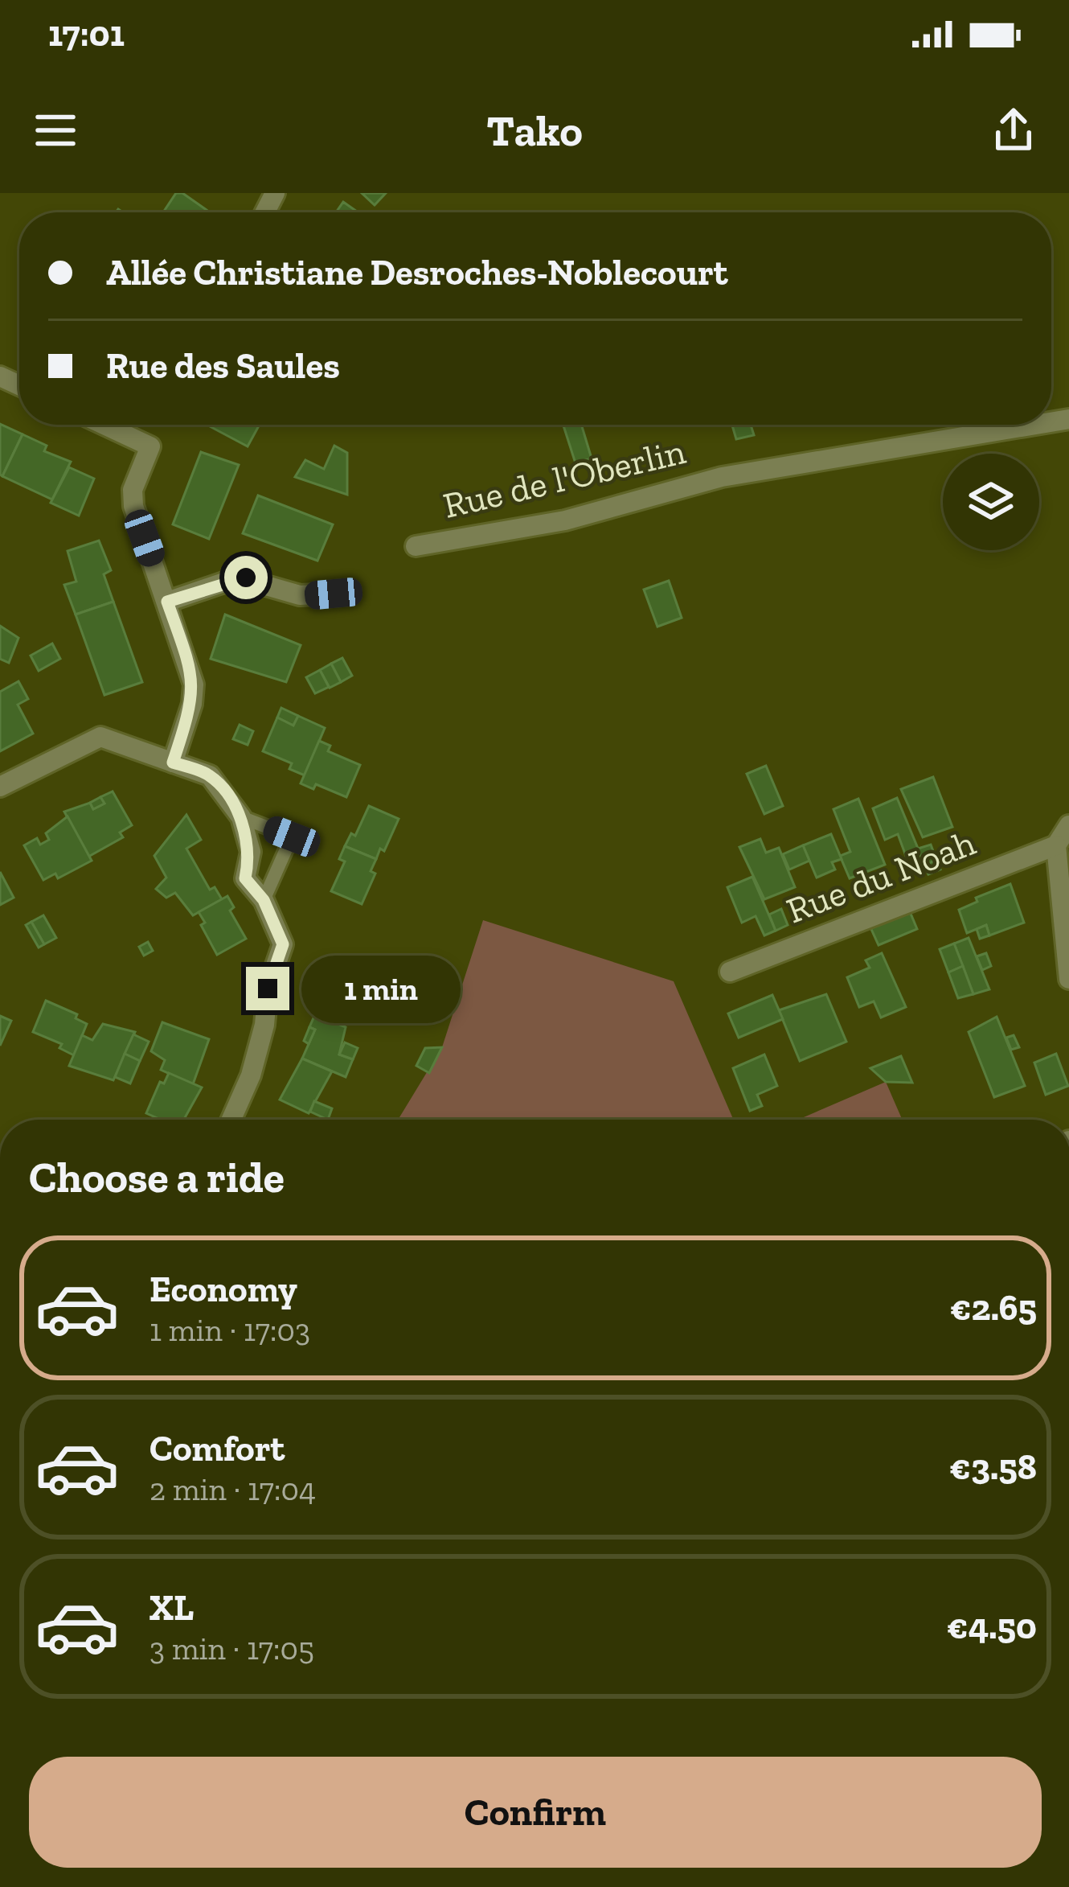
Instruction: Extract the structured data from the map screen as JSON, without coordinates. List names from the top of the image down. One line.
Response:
{"streets":{"street":["Rue de l'Oberlin","Rue du Noah"]},"page":{"status":"17:01","header":"Tako","banner":["Allée Christiane Desroches-Noblecourt","Rue des Saules"],"bubble":"1 min","heading":"Choose a ride","list":[{"name":"Economy","note":"1 min · 17:03","value":"€2.65"},{"name":"Comfort","note":"2 min · 17:04","value":"€3.58"},{"name":"XL","note":"3 min · 17:05","value":"€4.50"}],"buttons":"Confirm"}}
